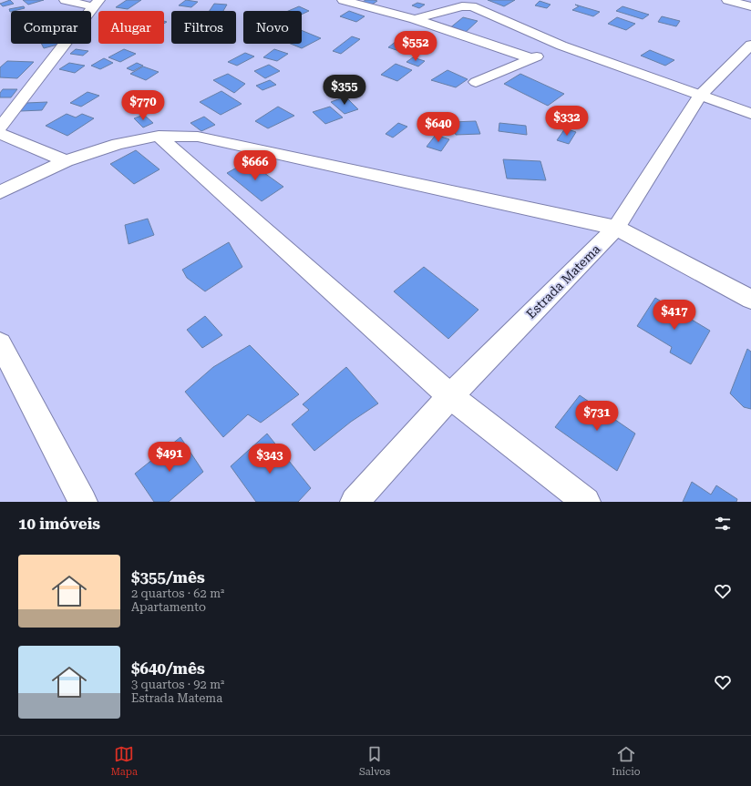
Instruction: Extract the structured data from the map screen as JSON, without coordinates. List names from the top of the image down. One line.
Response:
{"streets":{"street":["Estrada Matema"]},"page":{"chip":["Comprar","Alugar","Filtros","Novo"],"price":["$552","$355","$770","$332","$640","$666","$417","$731","$491","$343"],"heading":"10 imóveis","list":[{"name":"$355/mês","note":"2 quartos · 62 m² · Apartamento"},{"name":"$640/mês","note":"3 quartos · 92 m² · Estrada Matema"}],"tabs":["Mapa","Salvos","Início"]}}
